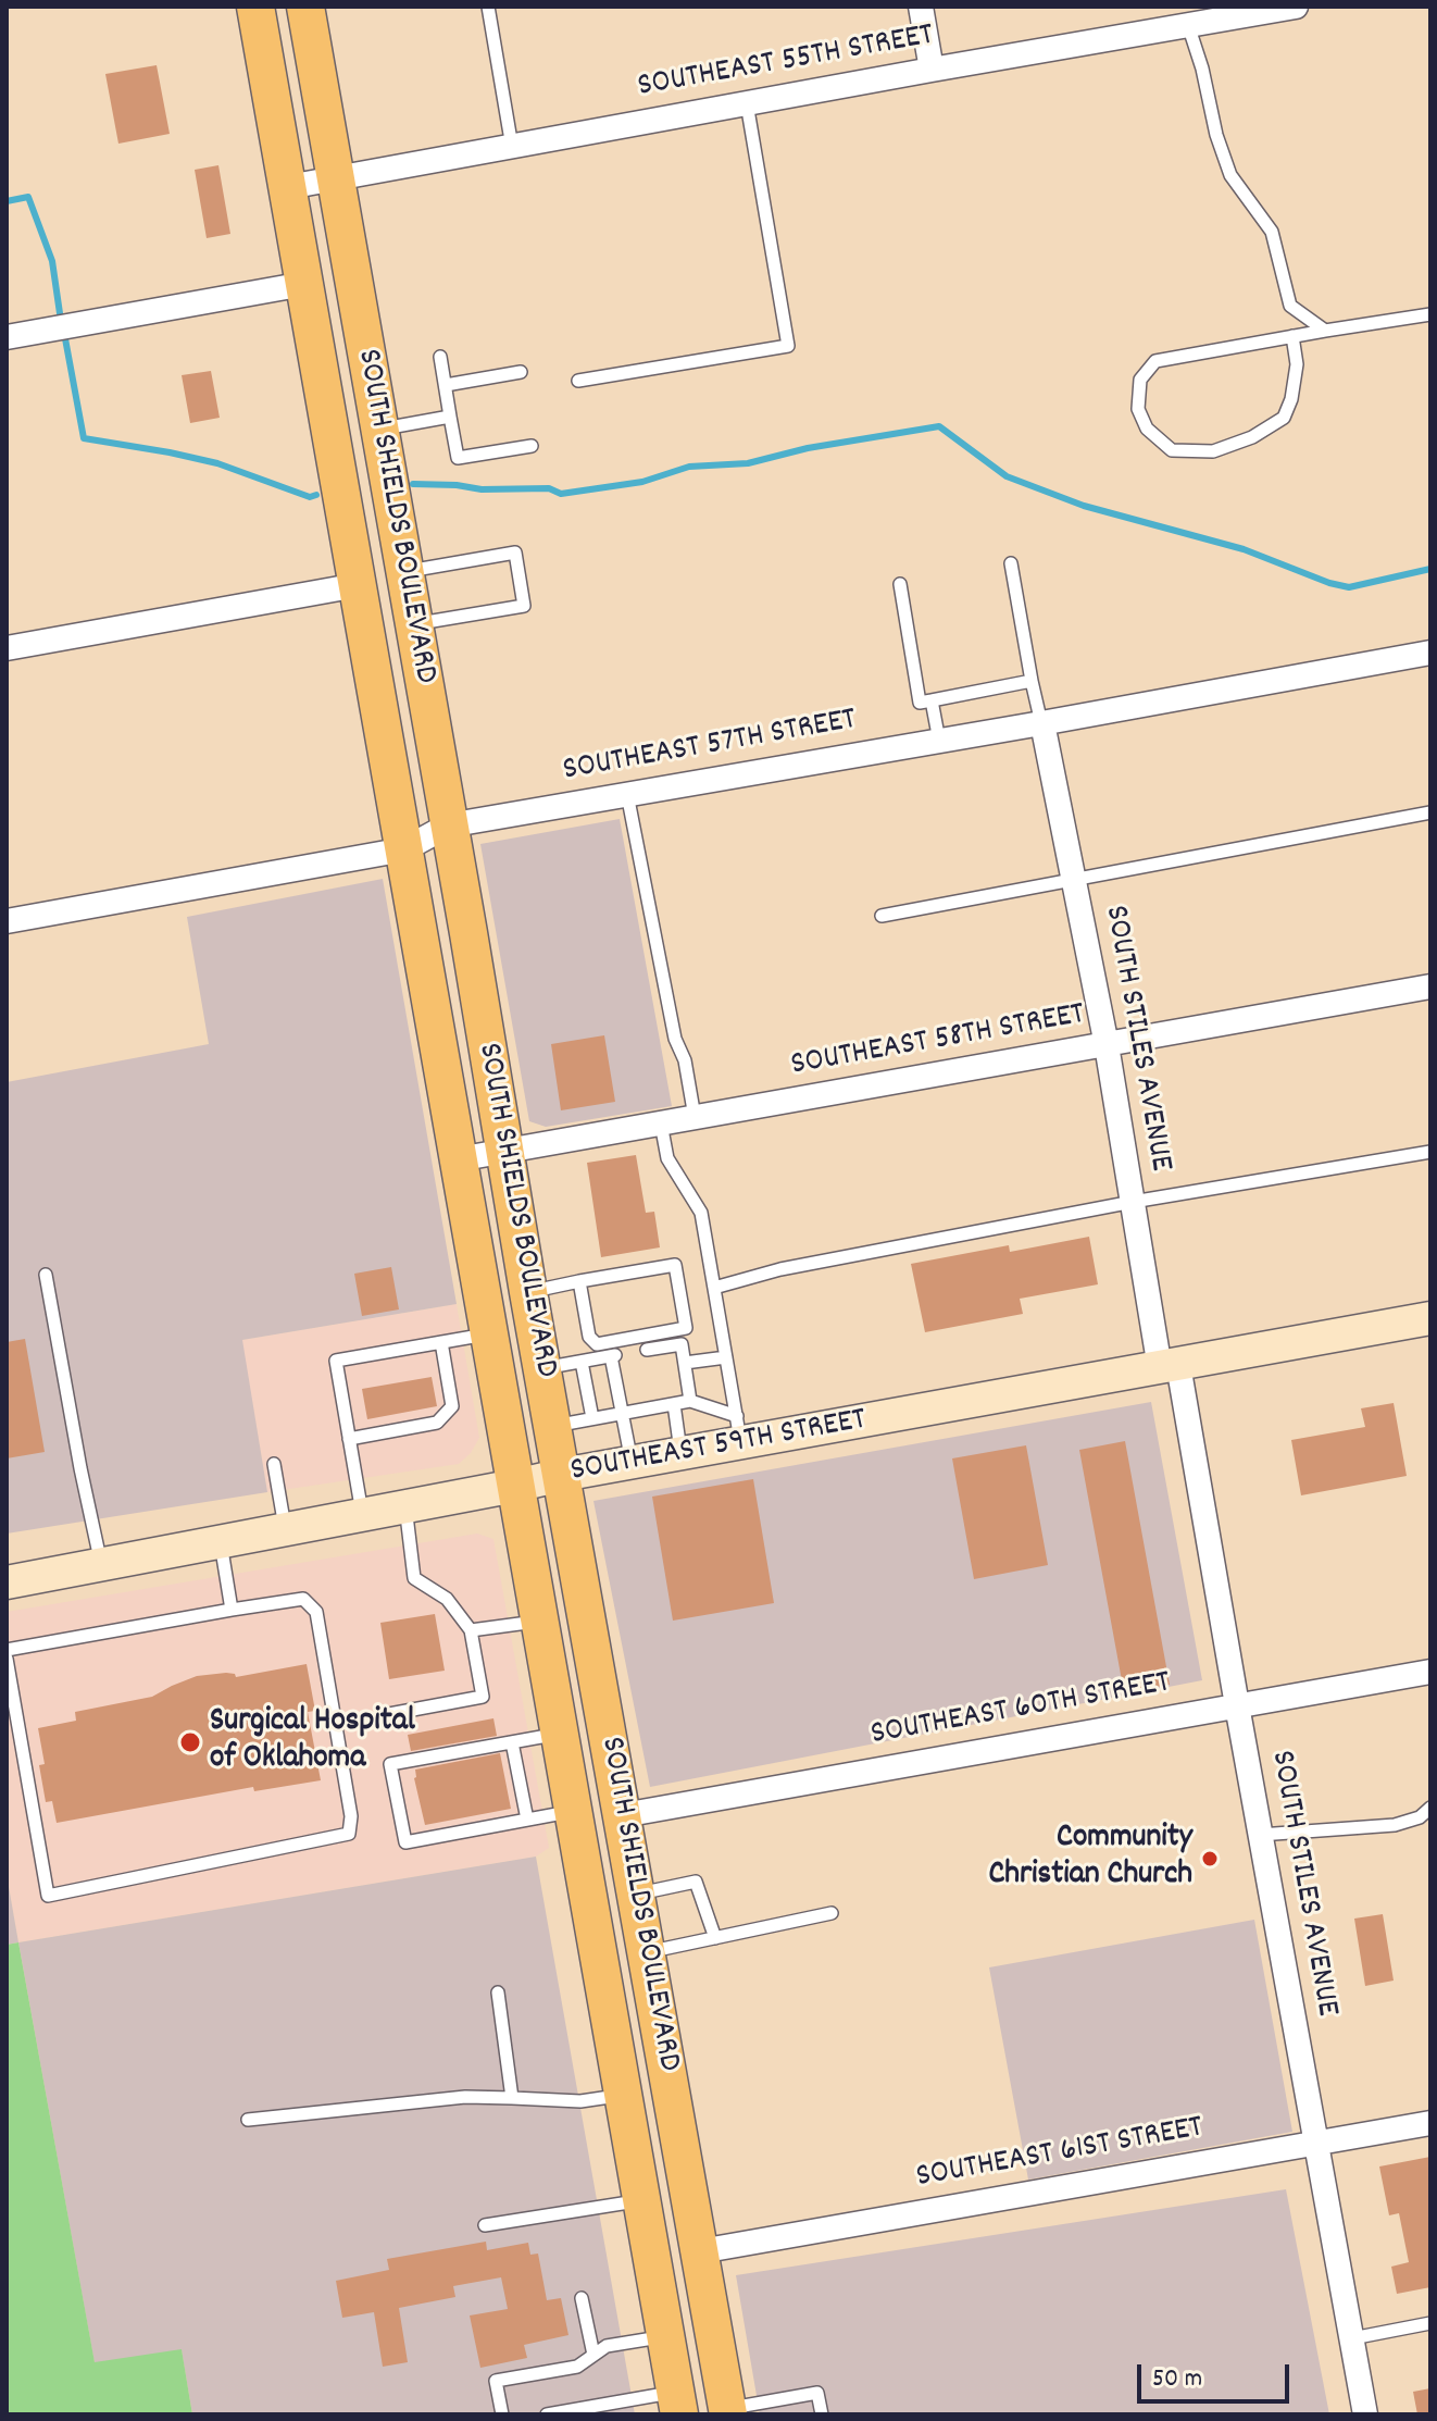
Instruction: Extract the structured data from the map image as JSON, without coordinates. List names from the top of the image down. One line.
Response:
{"streets":{"main road":["SOUTH SHIELDS BOULEVARD","SOUTHEAST 59TH STREET"],"street":["SOUTHEAST 55TH STREET","SOUTHEAST 57TH STREET","SOUTH STILES AVENUE","SOUTHEAST 58TH STREET","SOUTHEAST 60TH STREET","SOUTHEAST 61ST STREET"]},"crossings":[["SOUTHEAST 55TH STREET","SOUTH SHIELDS BOULEVARD"],["SOUTH SHIELDS BOULEVARD","SOUTHEAST 57TH STREET"],["SOUTH SHIELDS BOULEVARD","SOUTHEAST 58TH STREET"],["SOUTH SHIELDS BOULEVARD","SOUTHEAST 59TH STREET"],["SOUTH SHIELDS BOULEVARD","SOUTHEAST 60TH STREET"],["SOUTH SHIELDS BOULEVARD","SOUTHEAST 61ST STREET"],["SOUTHEAST 57TH STREET","SOUTH STILES AVENUE"],["SOUTH STILES AVENUE","SOUTHEAST 58TH STREET"],["SOUTH STILES AVENUE","SOUTHEAST 59TH STREET"],["SOUTH STILES AVENUE","SOUTHEAST 60TH STREET"],["SOUTH STILES AVENUE","SOUTHEAST 61ST STREET"]],"places":["Surgical Hospital of Oklahoma","Community Christian Church"],"scale_bar":"50 m"}
